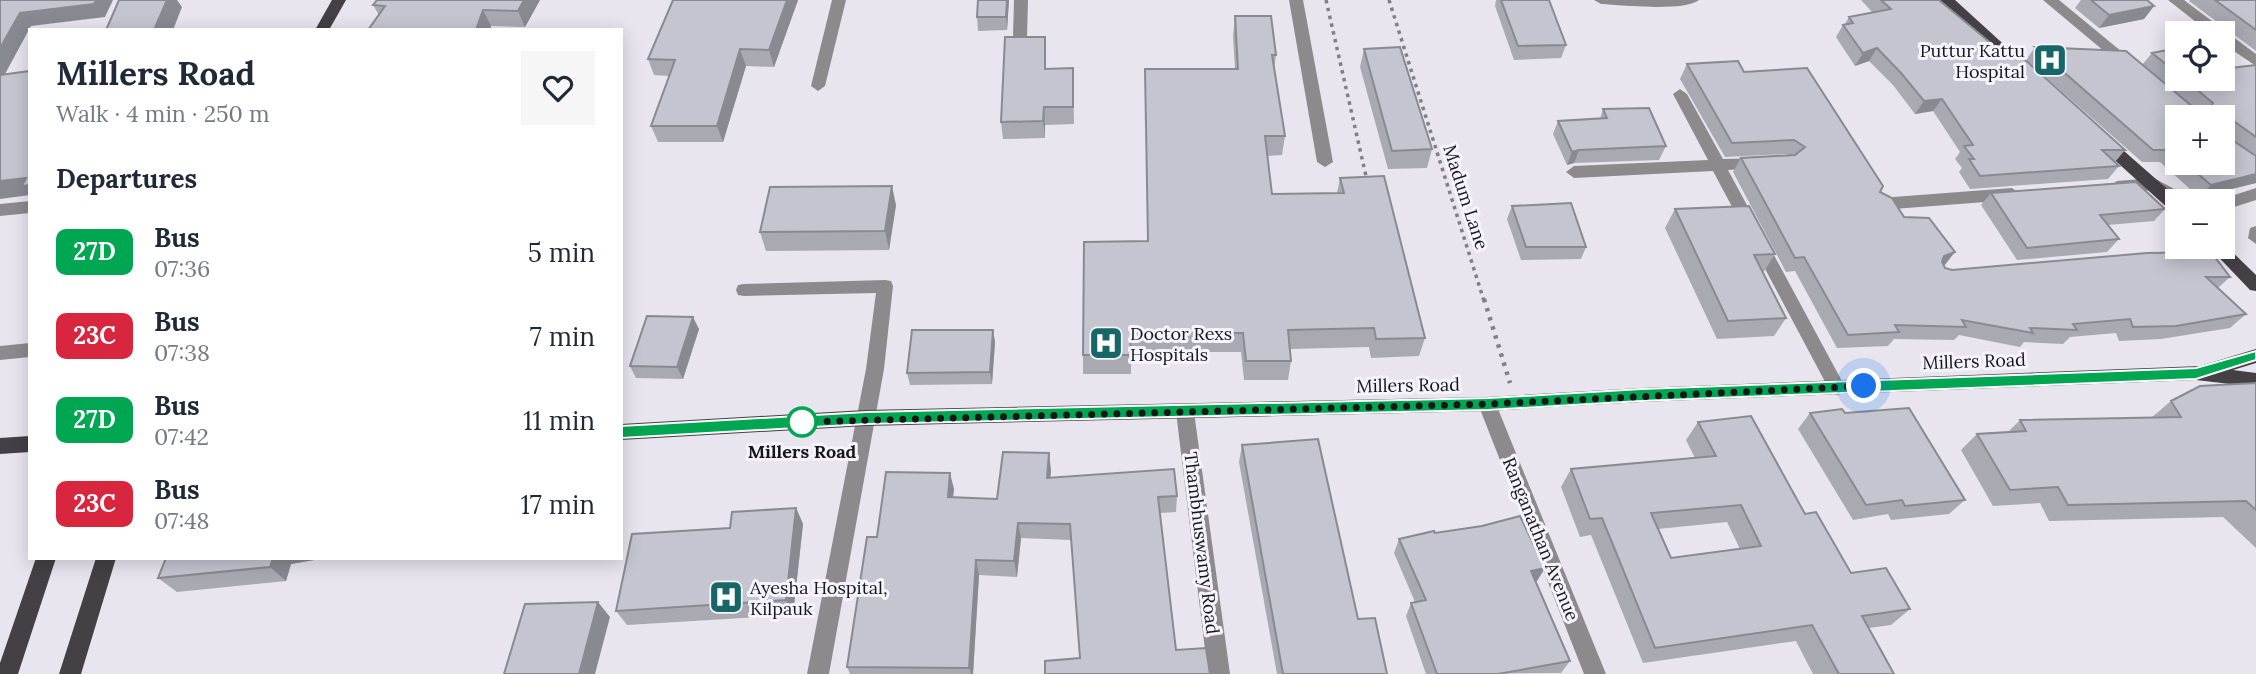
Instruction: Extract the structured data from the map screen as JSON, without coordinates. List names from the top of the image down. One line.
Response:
{"streets":{"main road":["Millers Road"],"street":["Ranganathan Avenue","Thambhuswamy Road"],"path":["Madum Lane"]},"crossings":[["Madum Lane","Millers Road"],["Millers Road","Ranganathan Avenue"],["Millers Road","Thambhuswamy Road"]],"places":{"hospital":["Puttur Kattu Hospital","Doctor Rexs Hospitals","Ayesha Hospital, Kilpauk"],"other":["Millers Road"]},"lines":["bus line 27D"],"page":{"map_buttons":["+","−"],"heading":[["Millers Road","Walk · 4 min · 250 m"],"Departures"],"list":[{"mark":"27D","name":"Bus","note":"07:36","value":"5 min"},{"mark":"23C","name":"Bus","note":"07:38","value":"7 min"},{"mark":"27D","name":"Bus","note":"07:42","value":"11 min"},{"mark":"23C","name":"Bus","note":"07:48","value":"17 min"}]}}
